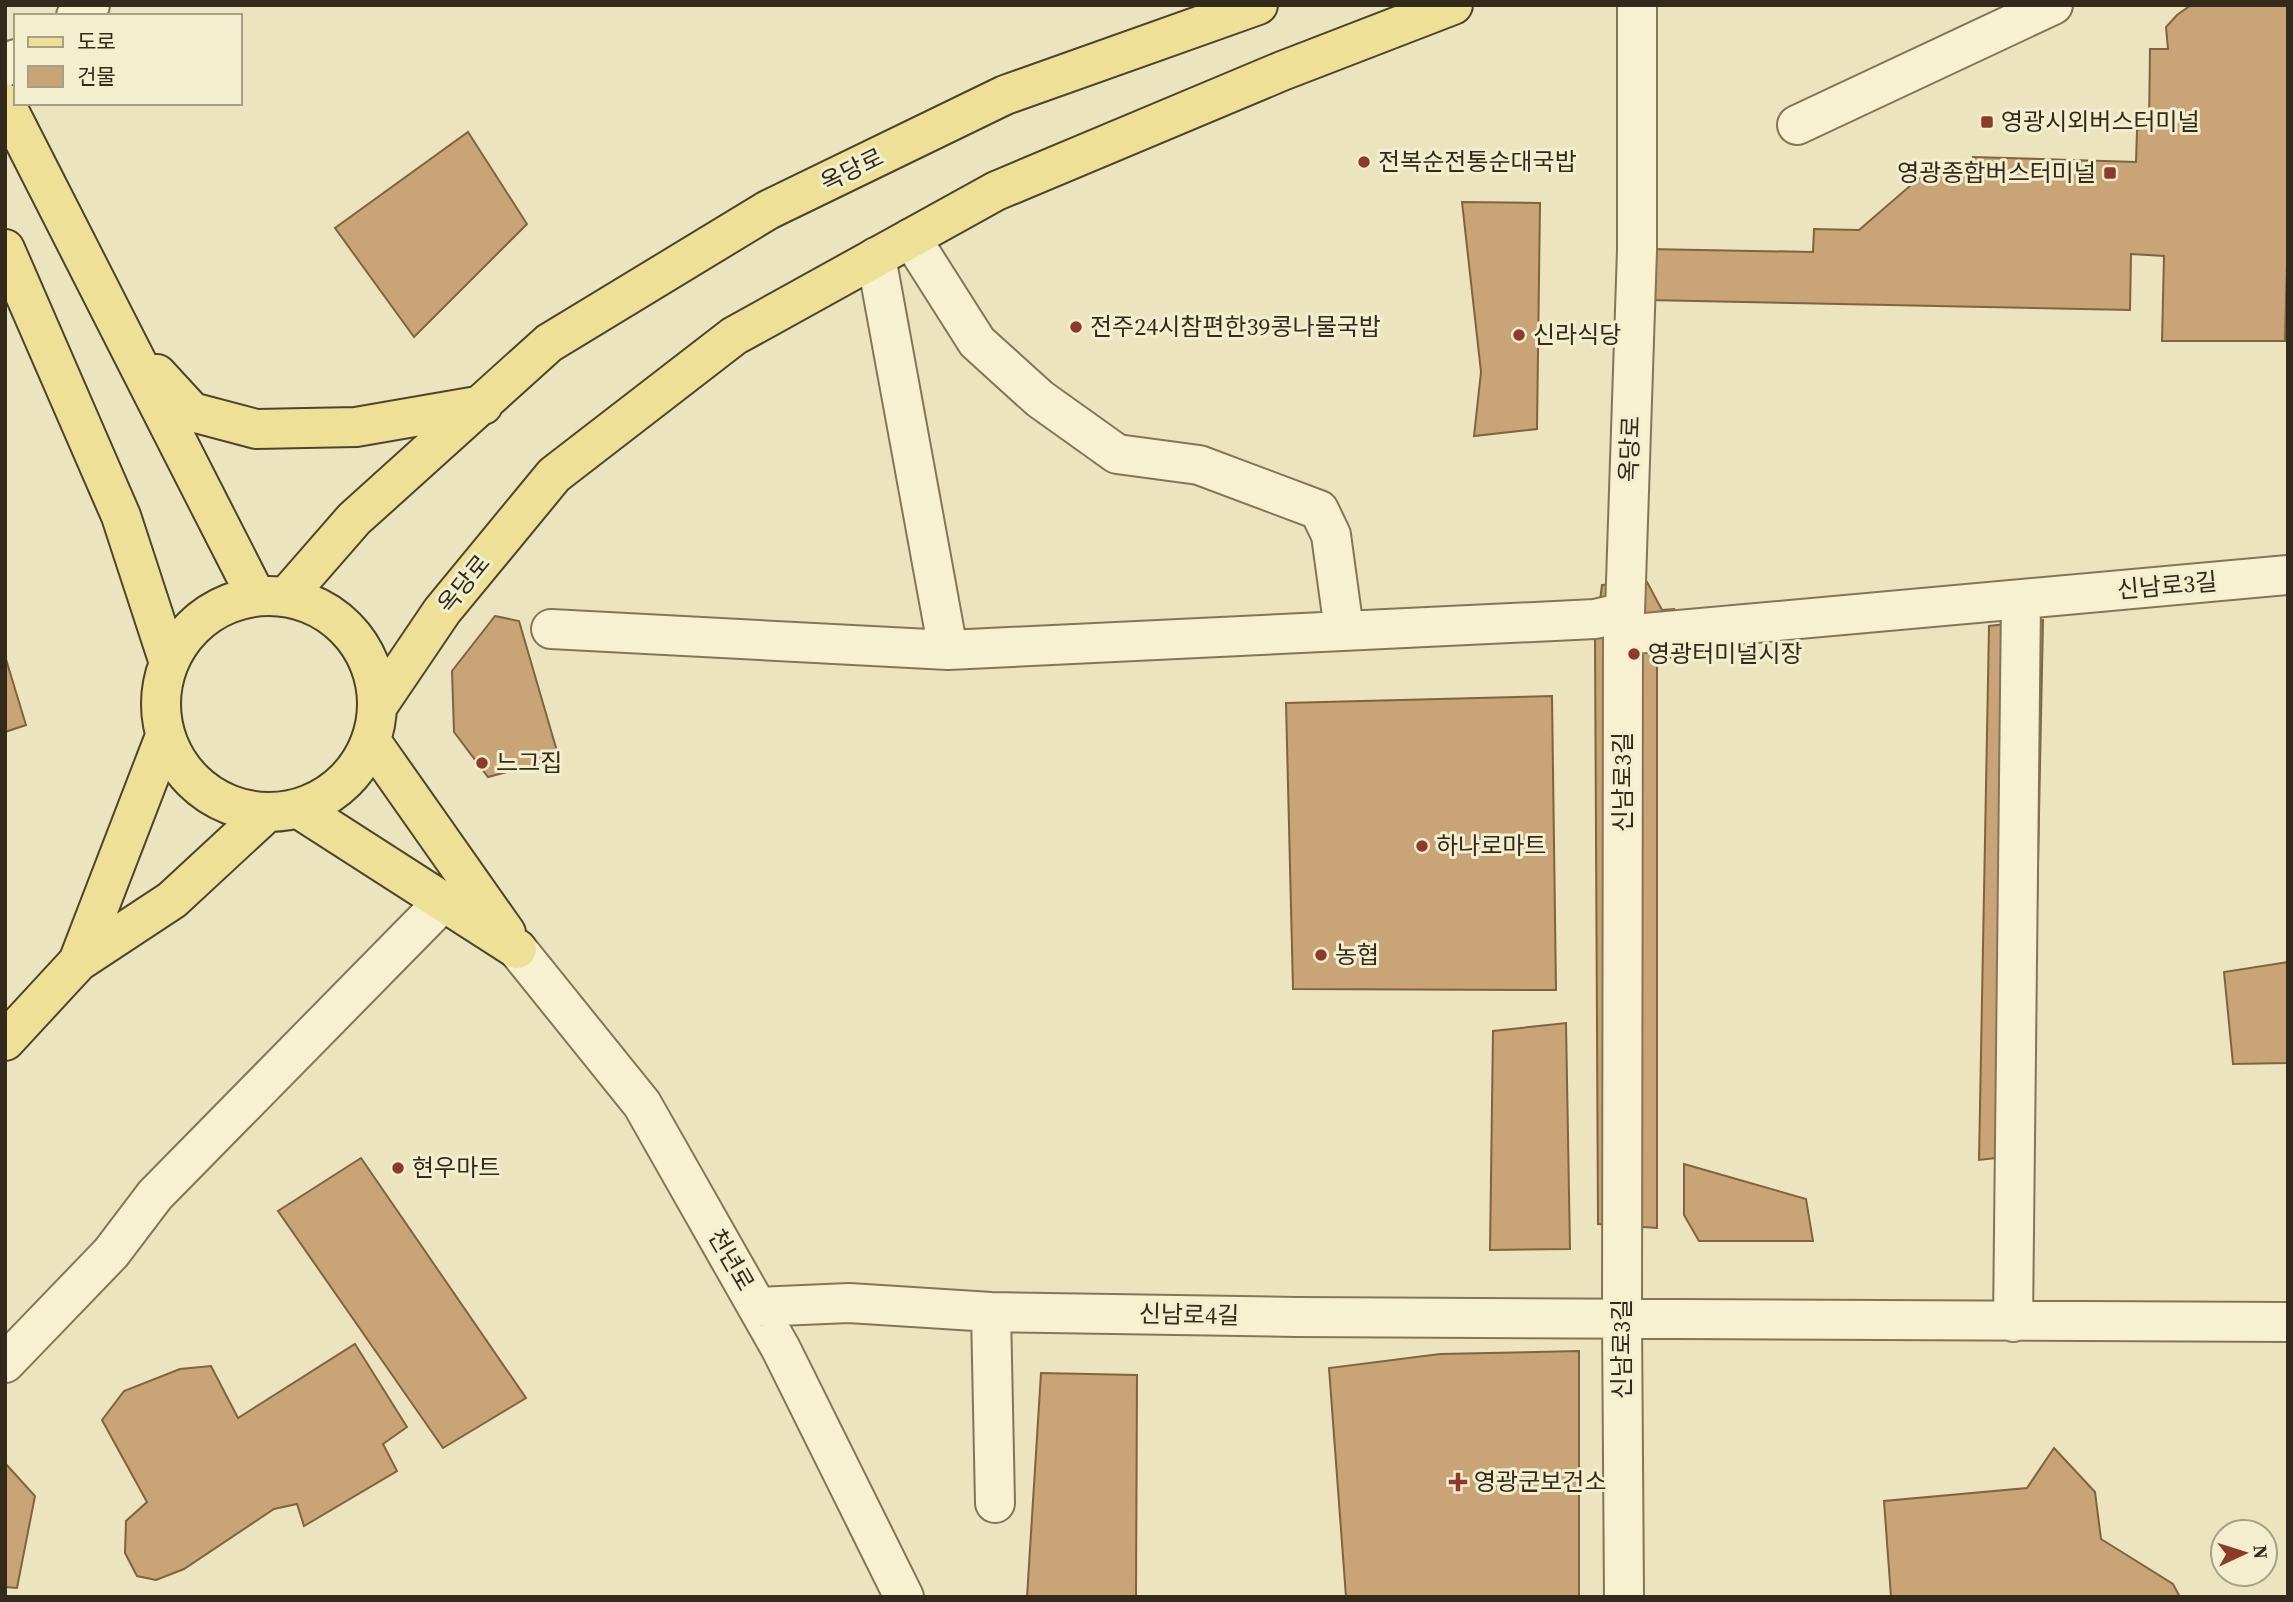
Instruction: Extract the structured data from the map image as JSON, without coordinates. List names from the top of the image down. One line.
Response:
{"streets":{"main road":["옥당로"],"street":["신남로3길","천년로","신남로4길"]},"crossings":[["옥당로","신남로3길"],["신남로3길","신남로4길"],["천년로","신남로4길"]],"places":{"transit":["영광시외버스터미널","영광종합버스터미널"],"other":["전복순전통순대국밥","전주24시참편한39콩나물국밥","신라식당","영광터미널시장","느그집","하나로마트","농협","현우마트"],"health":["영광군보건소"]},"legend":["도로","건물"],"north":"right"}
